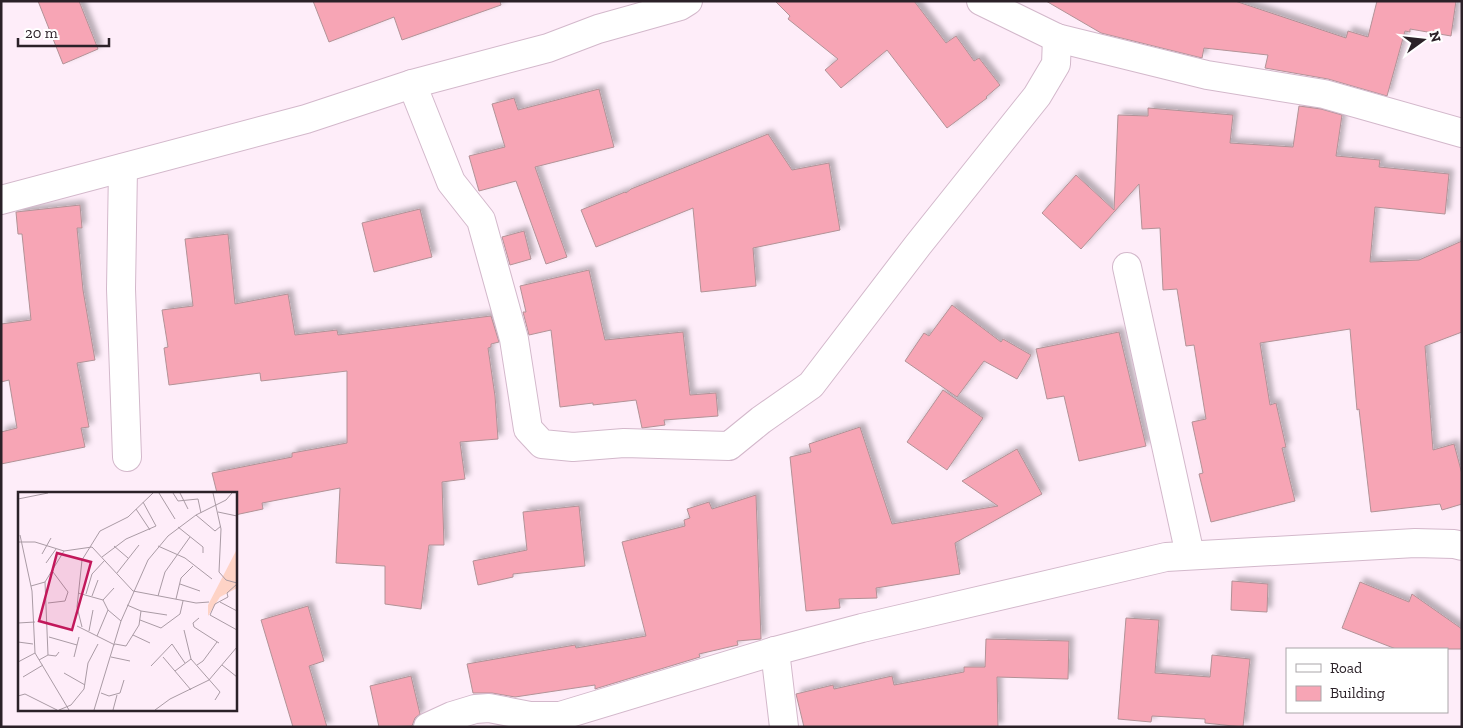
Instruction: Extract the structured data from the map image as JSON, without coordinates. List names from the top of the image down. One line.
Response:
{"legend":["Road","Building"],"scale_bar":"20 m","north":"right"}
